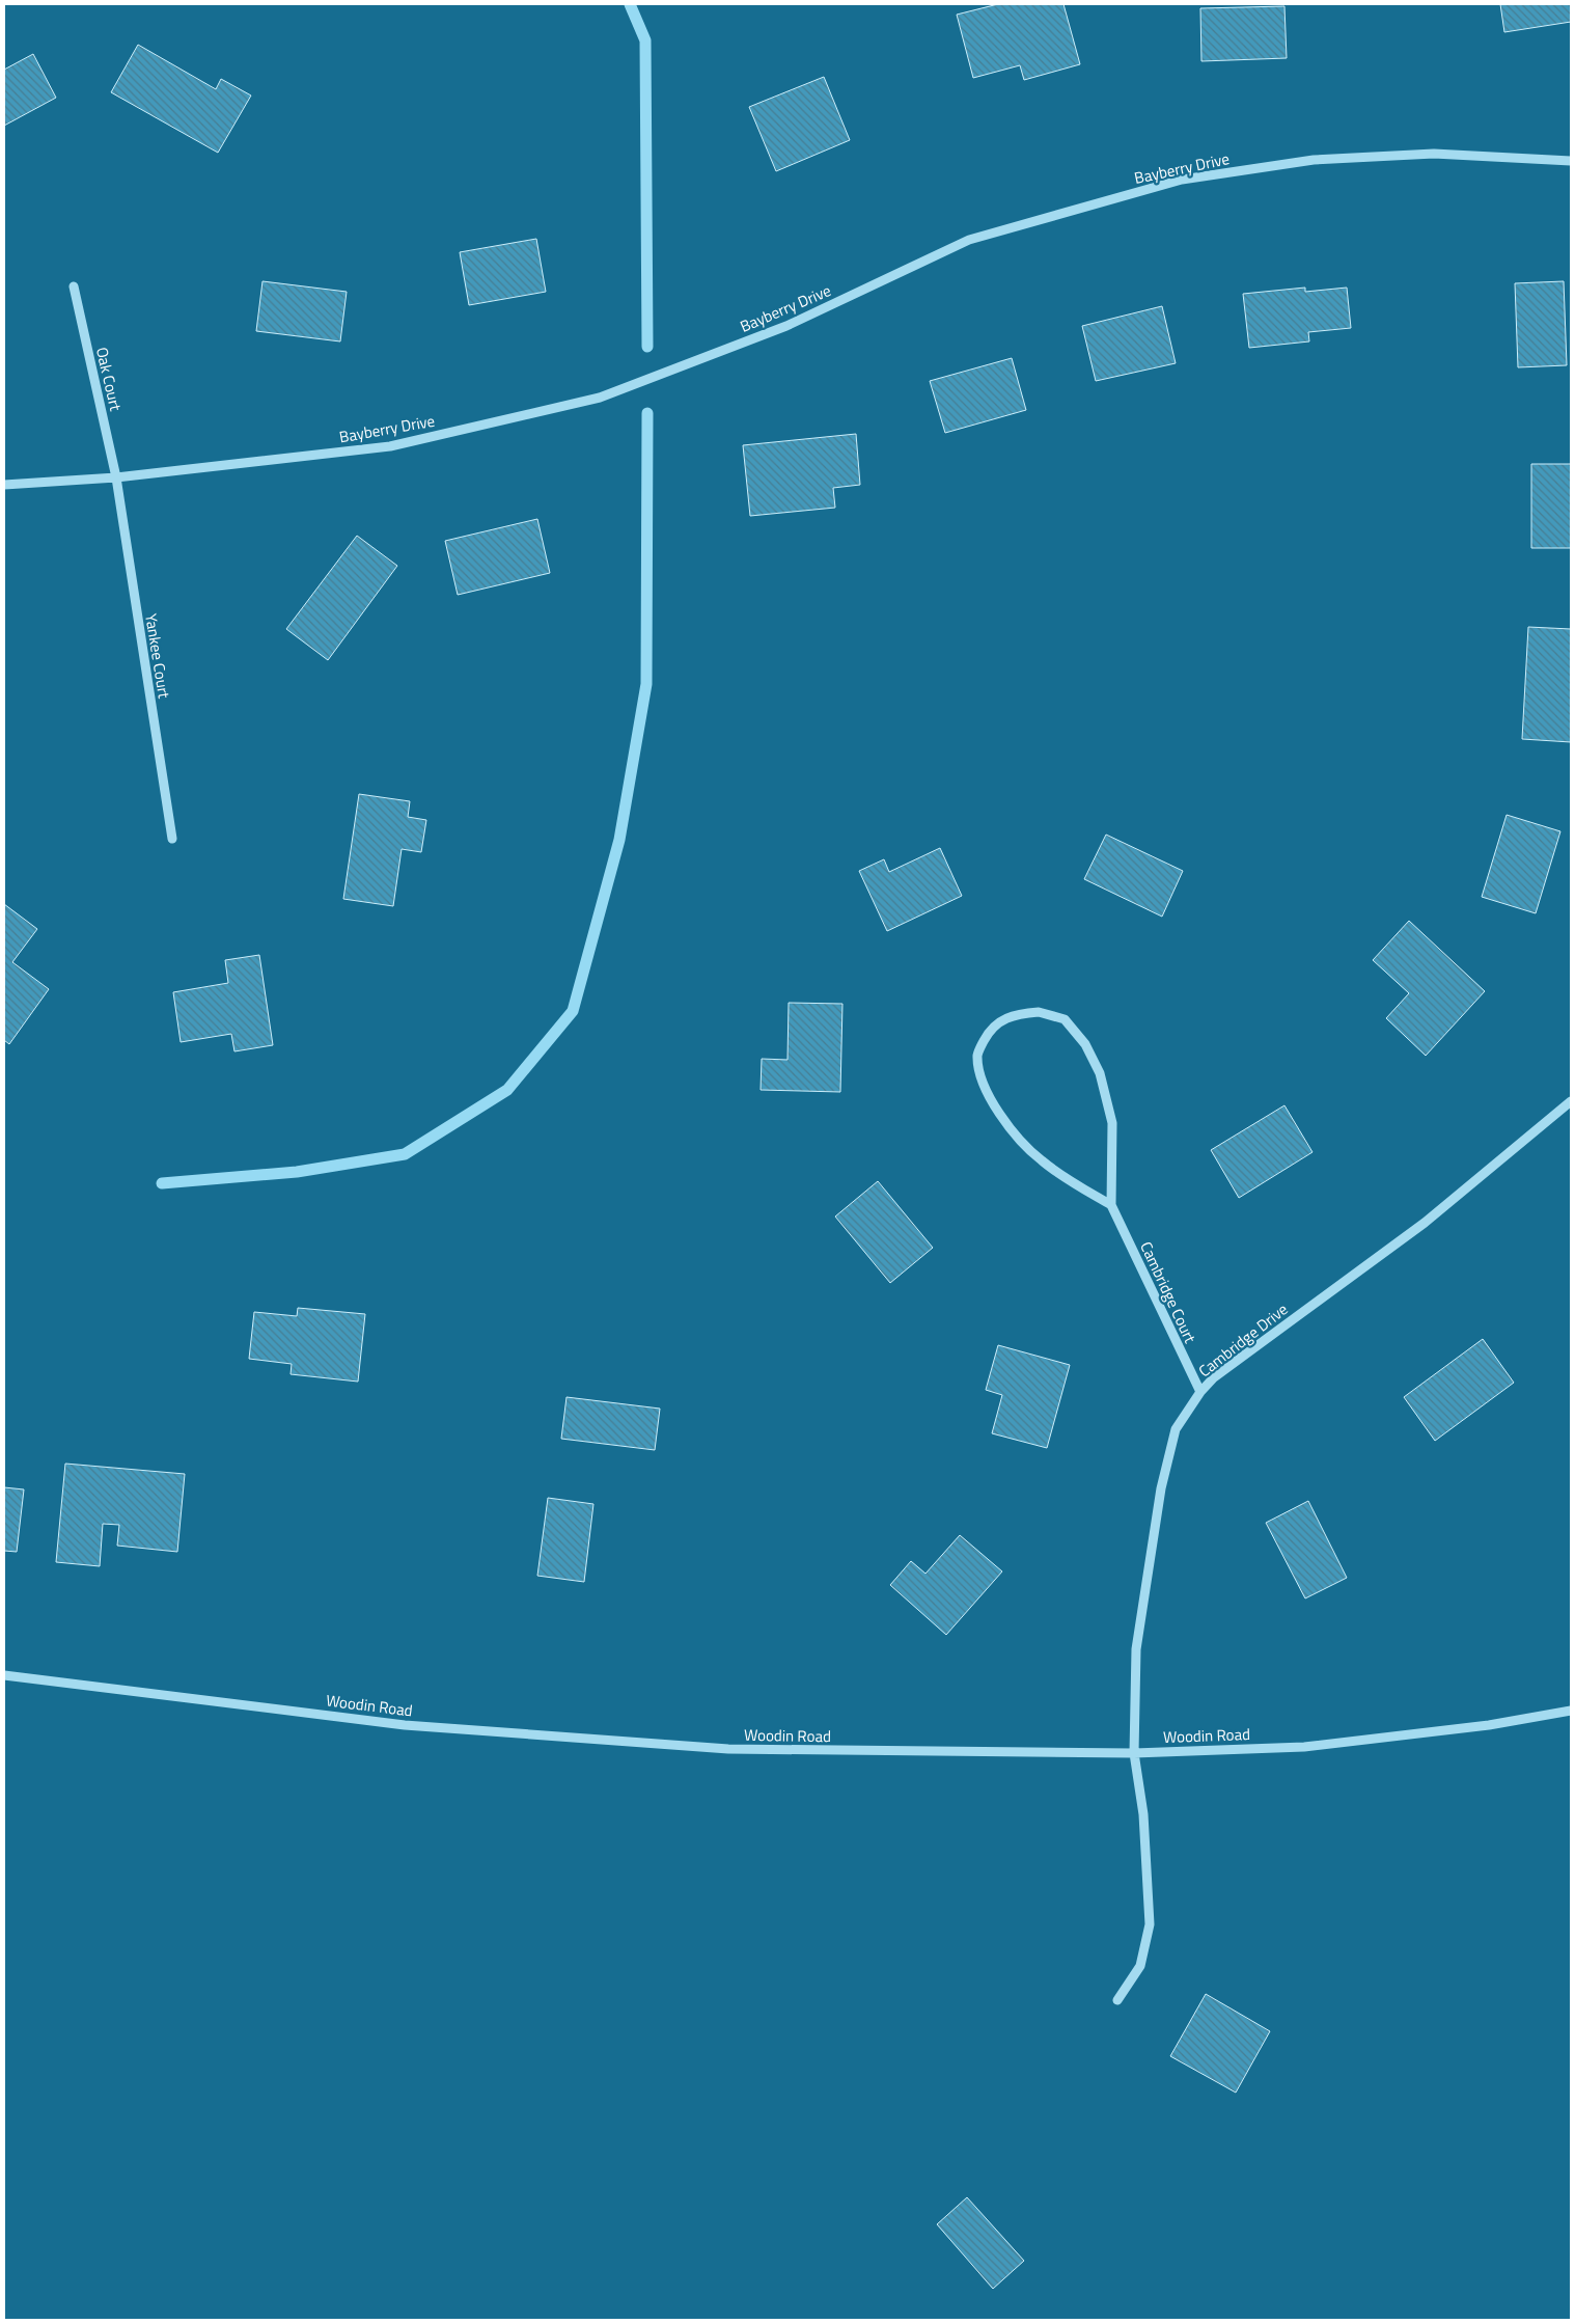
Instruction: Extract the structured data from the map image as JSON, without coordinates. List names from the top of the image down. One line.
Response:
{"streets":{"street":["Bayberry Drive","Oak Court","Yankee Court","Cambridge Court","Cambridge Drive","Woodin Road"]},"crossings":[["Bayberry Drive","Oak Court"],["Bayberry Drive","Yankee Court"],["Oak Court","Yankee Court"],["Cambridge Court","Cambridge Drive"],["Cambridge Drive","Woodin Road"]]}
